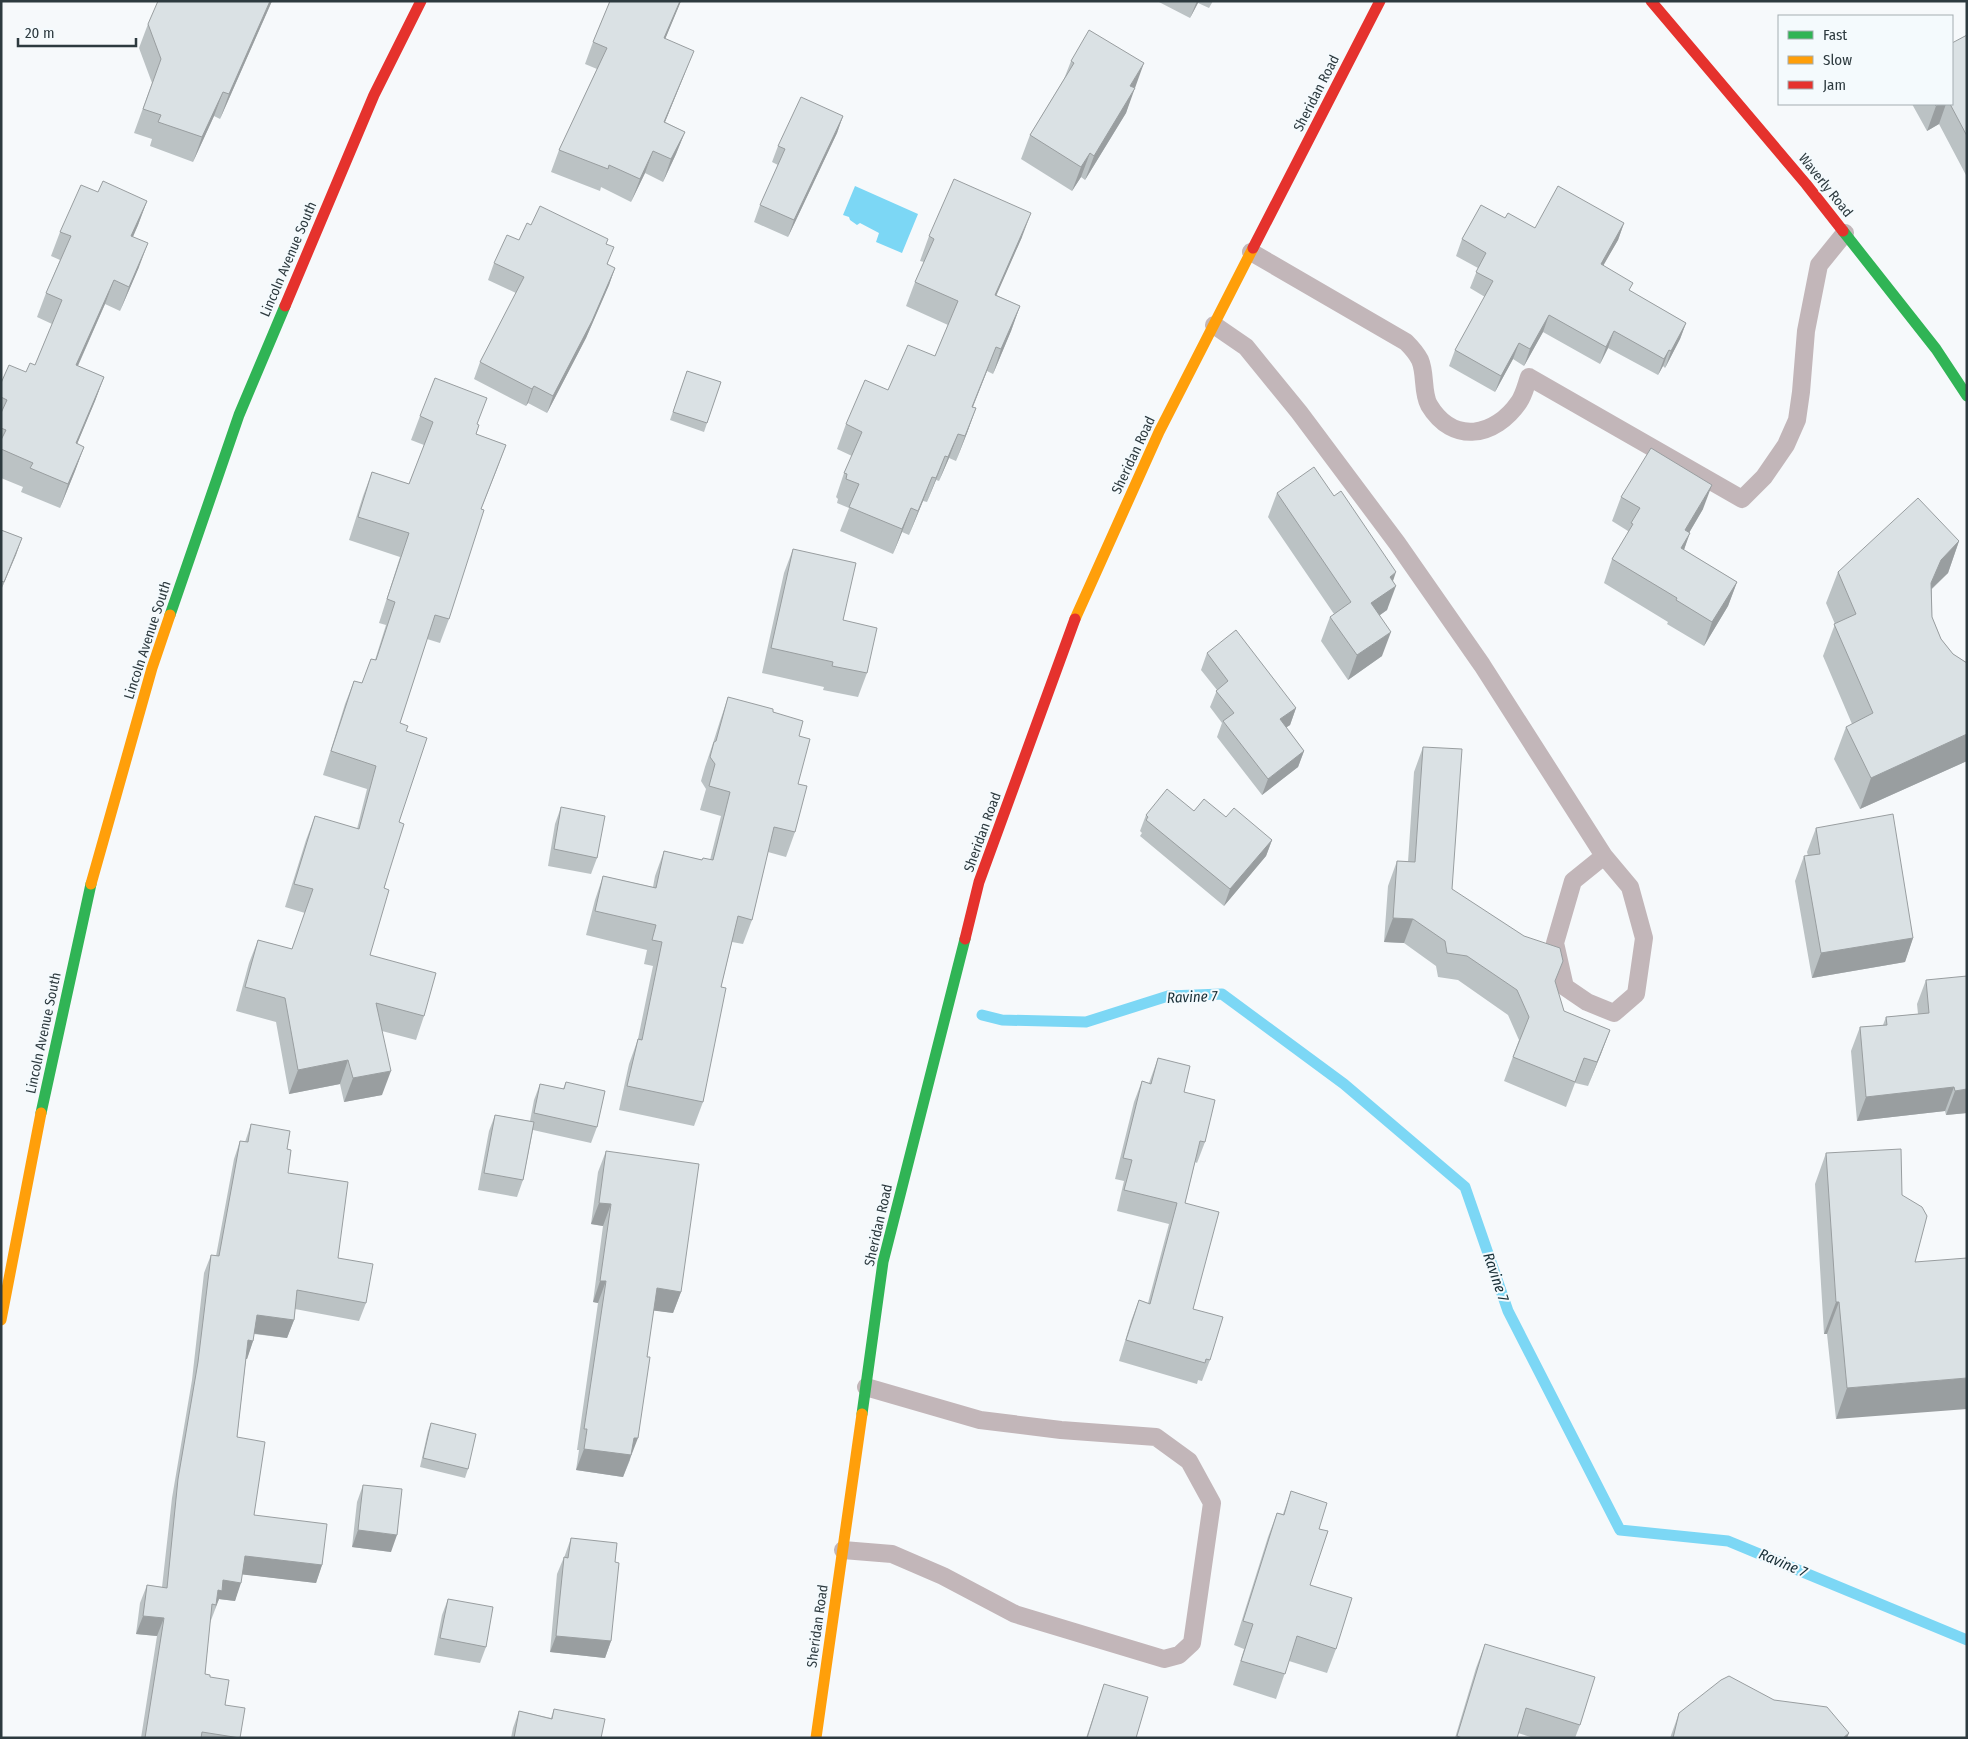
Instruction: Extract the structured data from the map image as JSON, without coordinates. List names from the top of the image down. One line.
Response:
{"streets":{"street":["Sheridan Road","Waverly Road","Lincoln Avenue South"]},"water":["Ravine 7"],"legend":["Fast","Slow","Jam"],"scale_bar":"20 m"}
